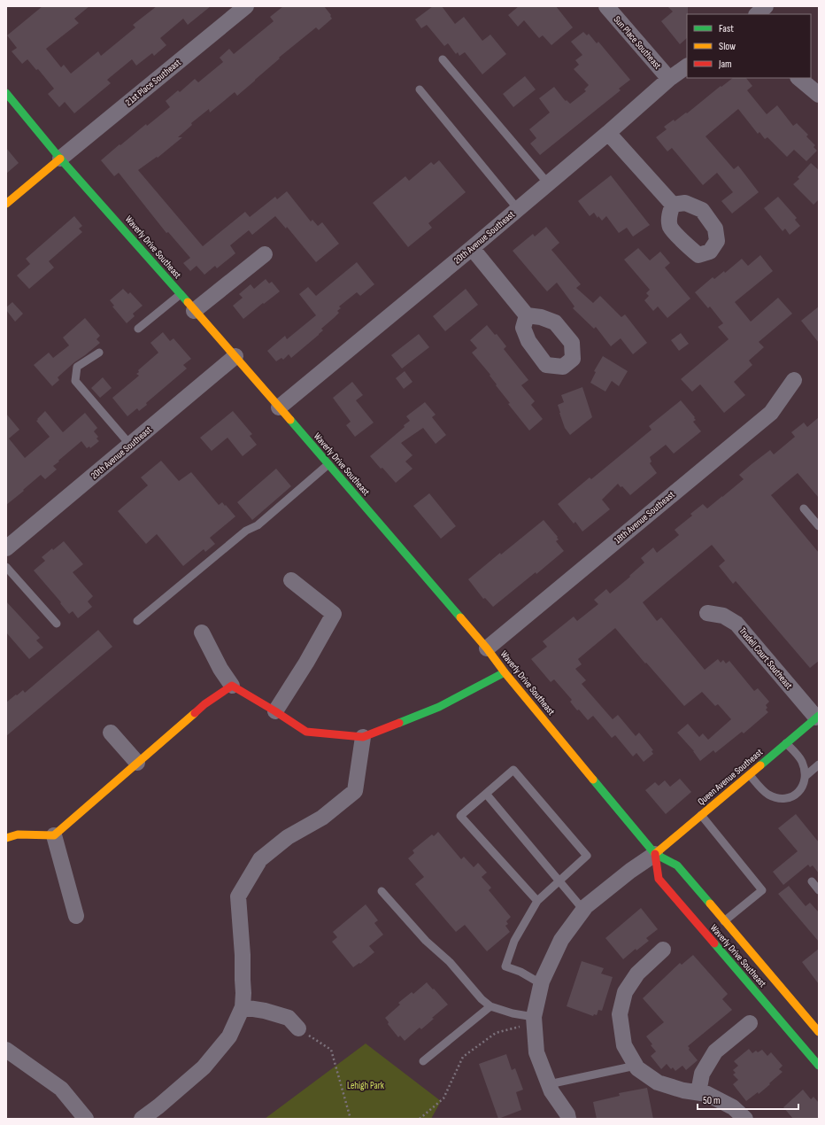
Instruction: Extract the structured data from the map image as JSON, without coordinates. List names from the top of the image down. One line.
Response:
{"streets":{"main road":["Waverly Drive Southeast","Queen Avenue Southeast"],"street":["Sun Place Southeast","21st Place Southeast","20th Avenue Southeast","18th Avenue Southeast","Trudell Court Southeast"]},"crossings":[["Sun Place Southeast","20th Avenue Southeast"],["21st Place Southeast","Waverly Drive Southeast"],["20th Avenue Southeast","Waverly Drive Southeast"],["Waverly Drive Southeast","18th Avenue Southeast"],["Waverly Drive Southeast","Queen Avenue Southeast"],["Trudell Court Southeast","Queen Avenue Southeast"]],"parks":["Lehigh Park"],"legend":["Fast","Slow","Jam"],"scale_bar":"50 m"}
